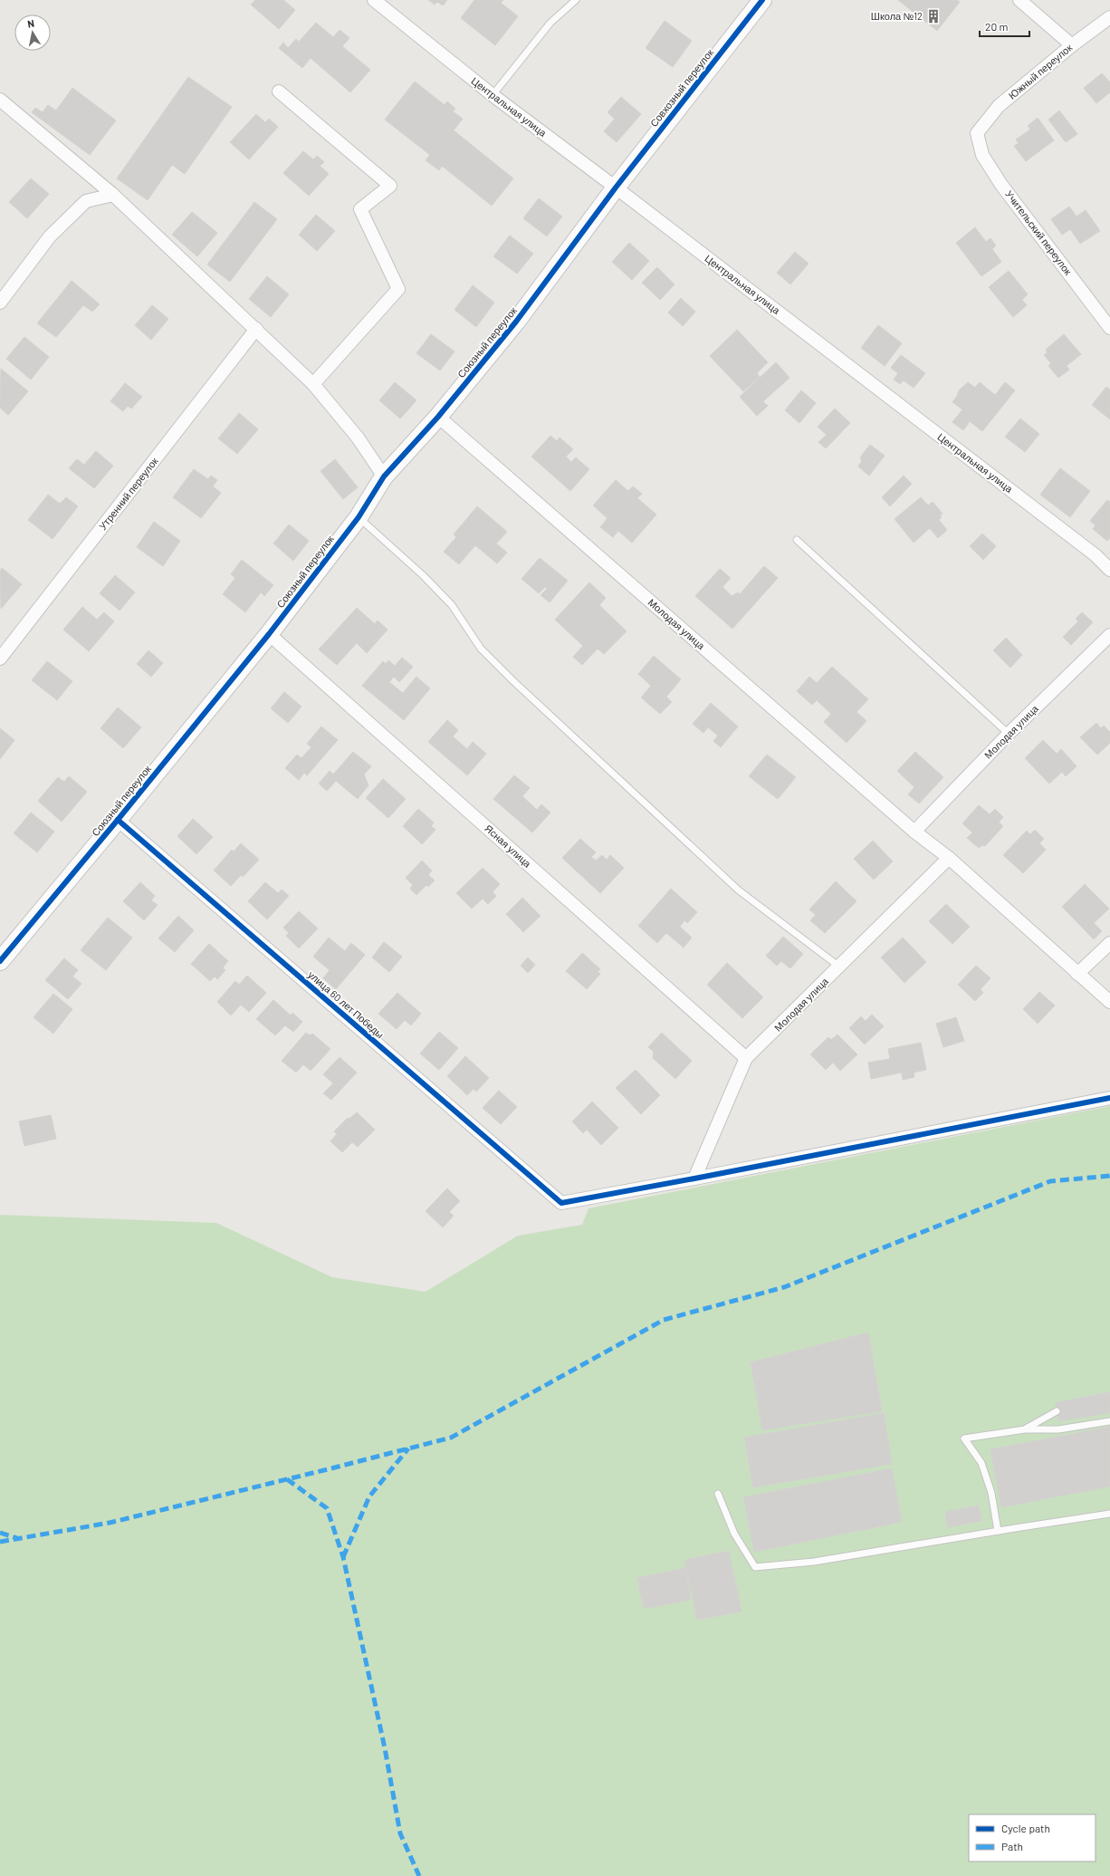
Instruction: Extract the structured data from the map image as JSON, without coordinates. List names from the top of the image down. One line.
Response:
{"streets":{"street":["Южный переулок","Совхозный переулок","Центральная улица","Учительский переулок","Союзный переулок","Утренний переулок","Молодая улица","Ясная улица","улица 60 лет Победы"]},"crossings":[["Южный переулок","Учительский переулок"],["Совхозный переулок","Центральная улица"],["Совхозный переулок","Союзный переулок"],["Центральная улица","Союзный переулок"],["Союзный переулок","Молодая улица"],["Союзный переулок","Ясная улица"],["Союзный переулок","улица 60 лет Победы"],["Молодая улица","Ясная улица"],["Молодая улица","улица 60 лет Победы"]],"places":{"building":["Школа №12"]},"legend":["Cycle path","Path"],"scale_bar":"20 m","north":"top"}
